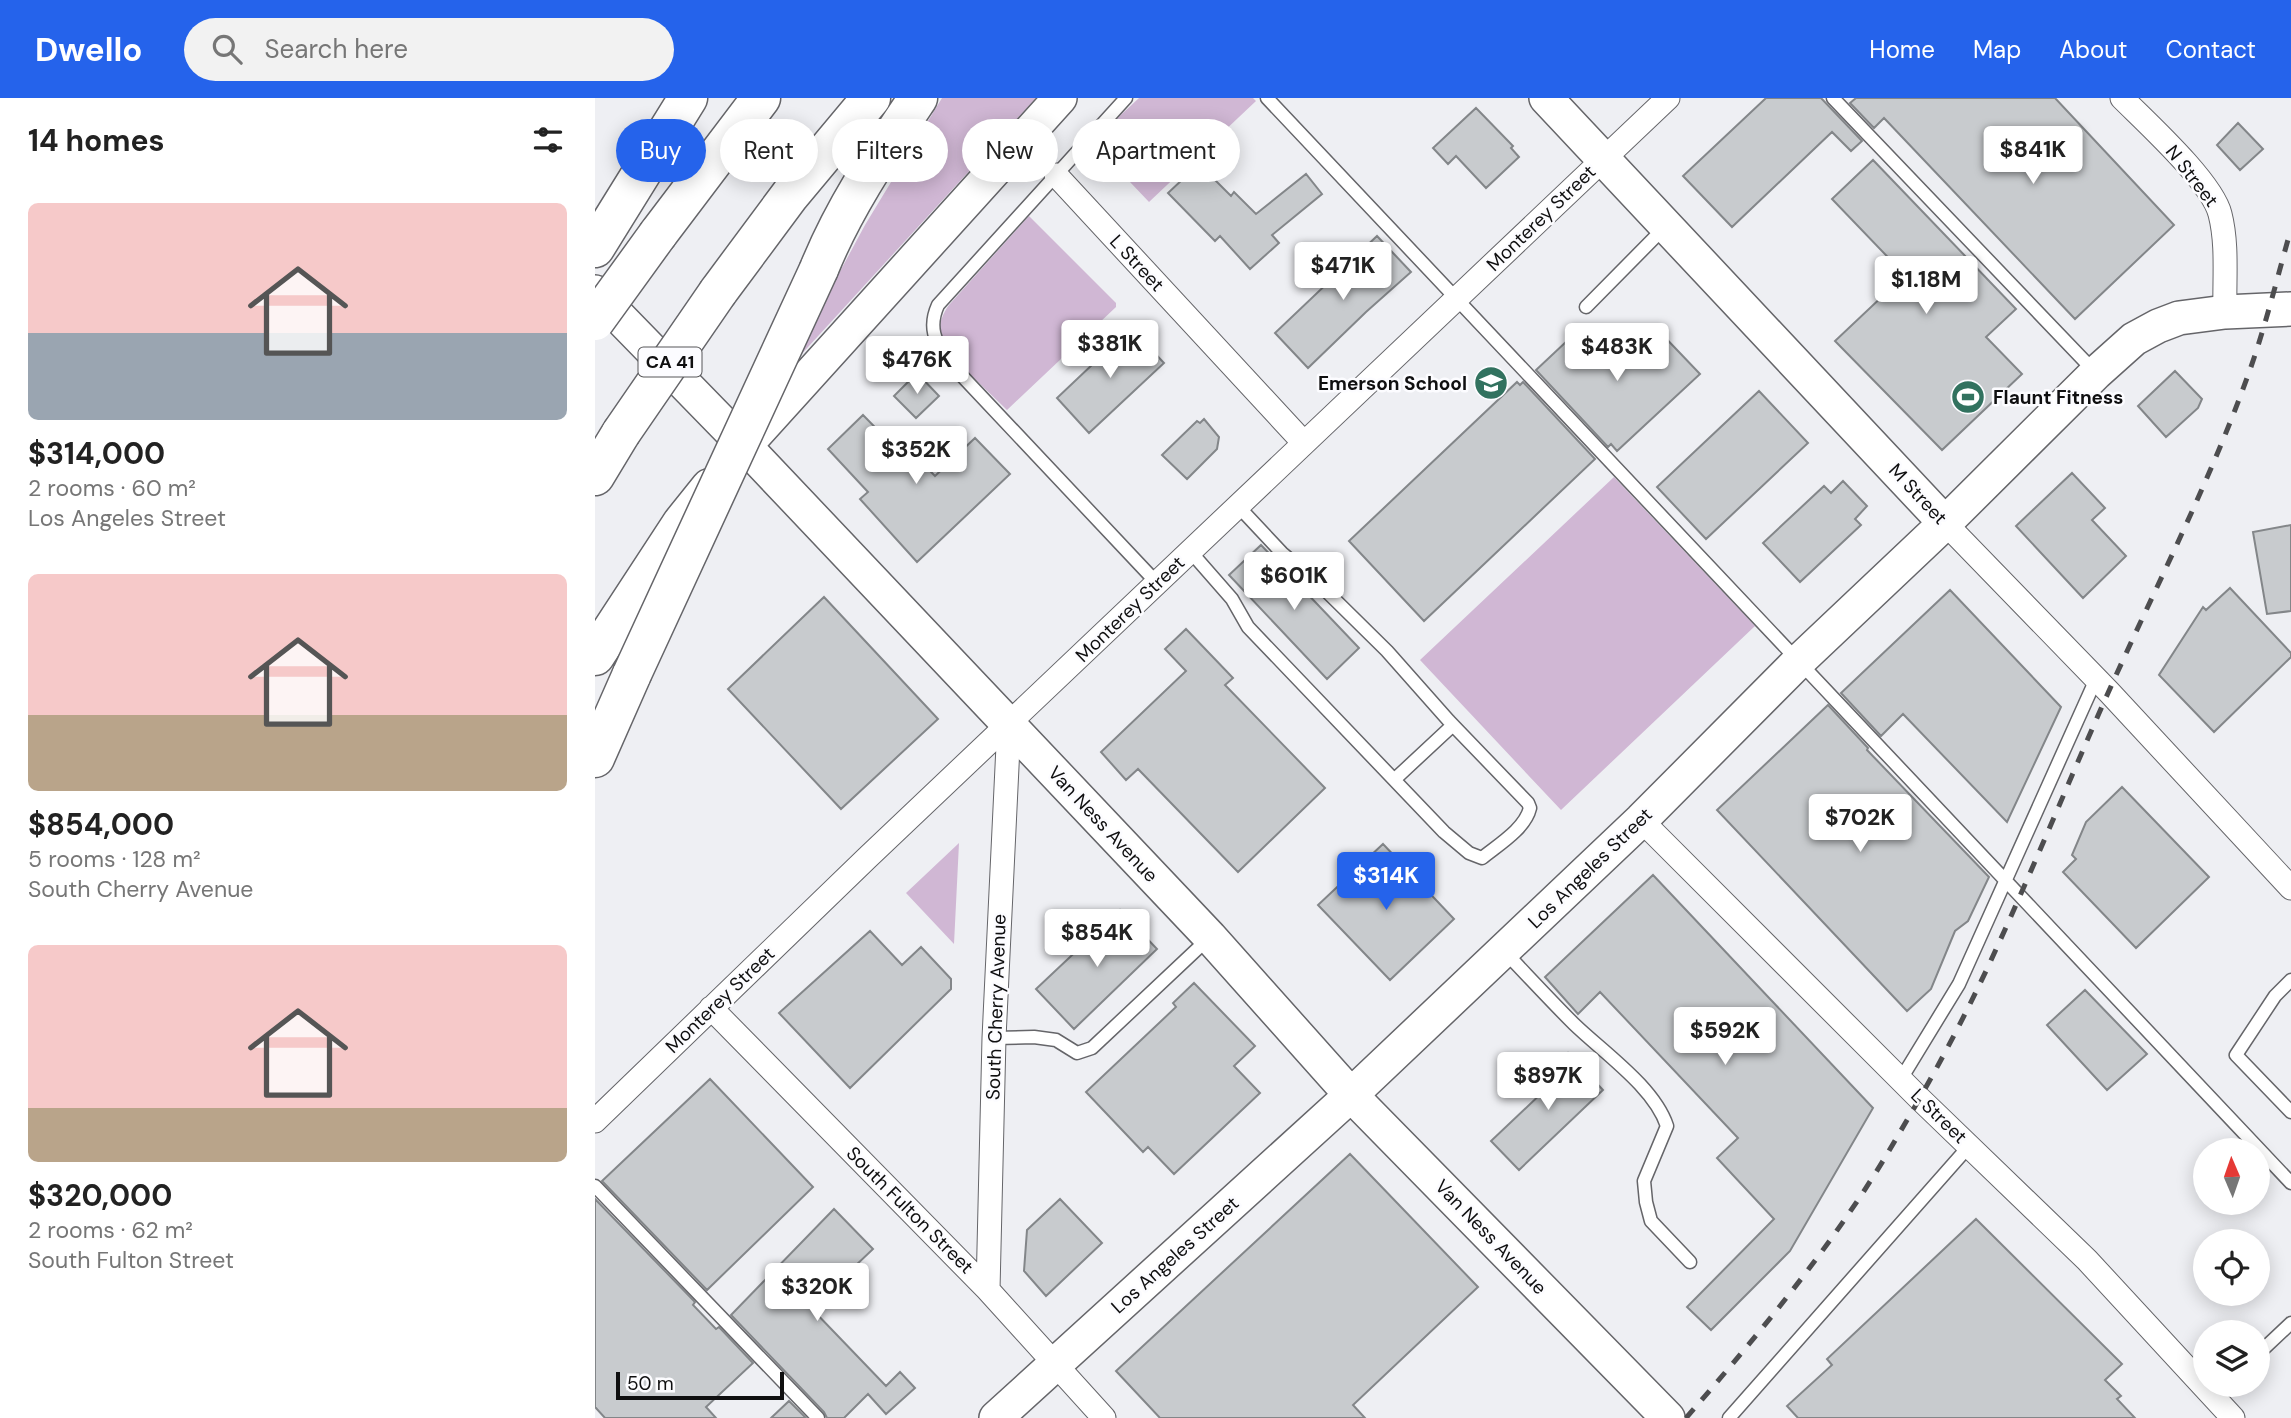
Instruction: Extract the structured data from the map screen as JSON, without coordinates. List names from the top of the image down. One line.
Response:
{"streets":{"highway":["CA 41"],"street":["N Street","Monterey Street","L Street","M Street","Van Ness Avenue","Los Angeles Street","South Cherry Avenue","South Fulton Street"]},"crossings":[["N Street","Los Angeles Street"],["Monterey Street","L Street"],["Monterey Street","M Street"],["Monterey Street","Van Ness Avenue"],["Monterey Street","South Cherry Avenue"],["Monterey Street","South Fulton Street"],["L Street","Los Angeles Street"],["M Street","Los Angeles Street"],["Van Ness Avenue","Los Angeles Street"],["Van Ness Avenue","South Cherry Avenue"],["Los Angeles Street","South Fulton Street"],["South Cherry Avenue","South Fulton Street"]],"places":{"school or university":["Emerson School"],"sports":["Flaunt Fitness"]},"scale_bar":"50 m","north":"top","page":{"header":"Dwello","search":"Search here","nav":["Home","Map","About","Contact"],"heading":"14 homes","chip":["Buy","Rent","Filters","New","Apartment"],"price":["$841K","$471K","$1.18M","$381K","$483K","$476K","$352K","$601K","$702K","$314K","$854K","$592K","$897K","$320K"],"list":[{"name":"$314,000","note":"2 rooms · 60 m² · Los Angeles Street"},{"name":"$854,000","note":"5 rooms · 128 m² · South Cherry Avenue"},{"name":"$320,000","note":"2 rooms · 62 m² · South Fulton Street"}],"scale":"50 m"}}
